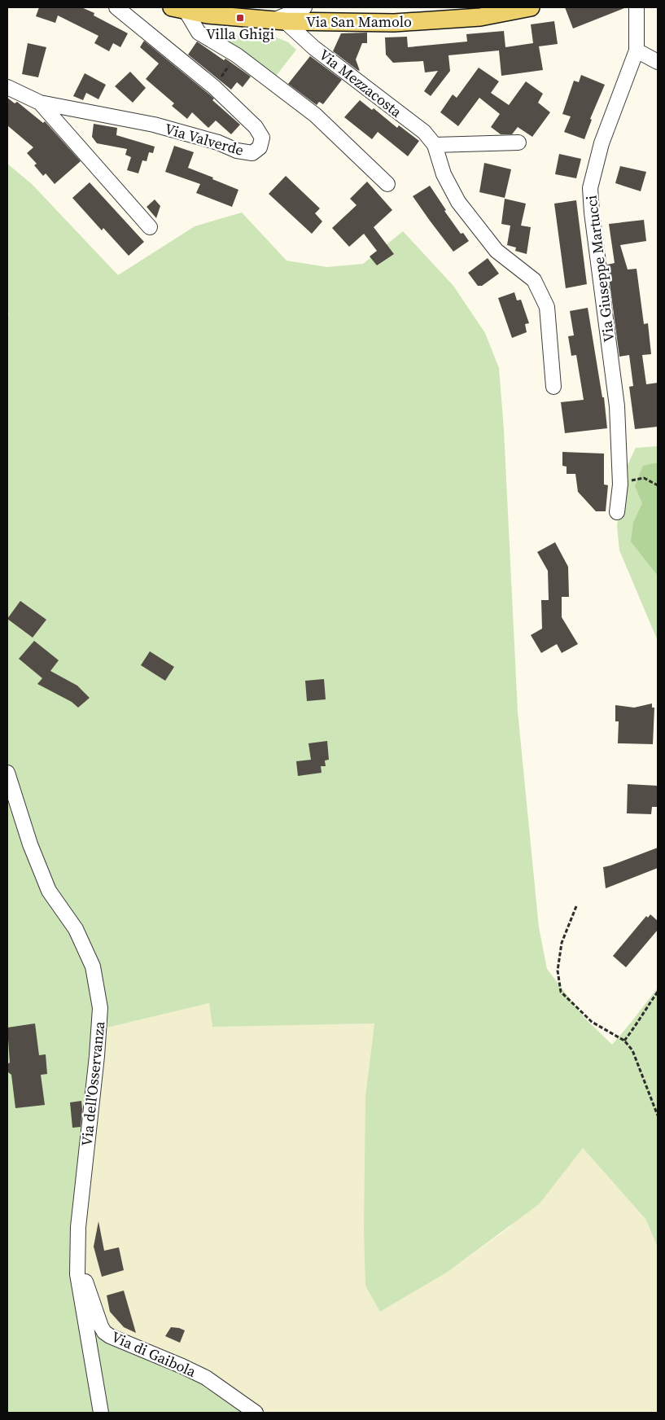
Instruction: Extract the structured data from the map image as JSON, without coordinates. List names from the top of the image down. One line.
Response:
{"streets":{"main road":["Via San Mamolo"],"street":["Via Mezzacosta","Via Valverde","Via Giuseppe Martucci","Via dell'Osservanza","Via di Gaibola"]},"crossings":[["Via San Mamolo","Via Mezzacosta"],["Via dell'Osservanza","Via di Gaibola"]],"places":{"transit":["Villa Ghigi"]}}
